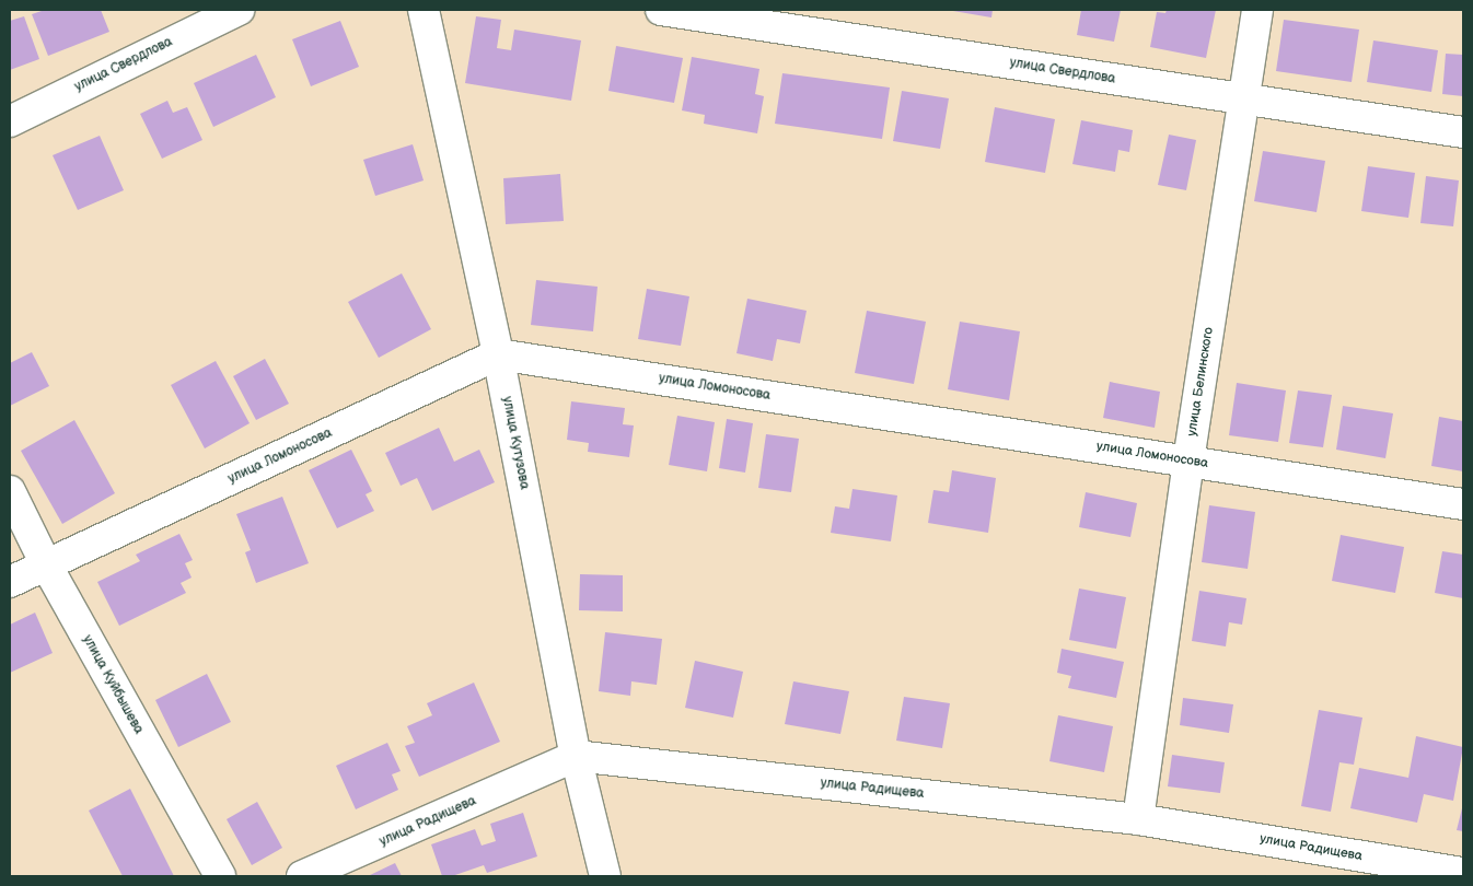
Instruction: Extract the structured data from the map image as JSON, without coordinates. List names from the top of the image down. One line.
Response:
{"streets":{"street":["улица Свердлова","улица Белинского","улица Ломоносова","улица Кутузова","улица Куйбышева","улица Радищева"]},"crossings":[["улица Свердлова","улица Белинского"],["улица Белинского","улица Ломоносова"],["улица Белинского","улица Радищева"],["улица Ломоносова","улица Кутузова"],["улица Ломоносова","улица Куйбышева"],["улица Кутузова","улица Радищева"]]}
